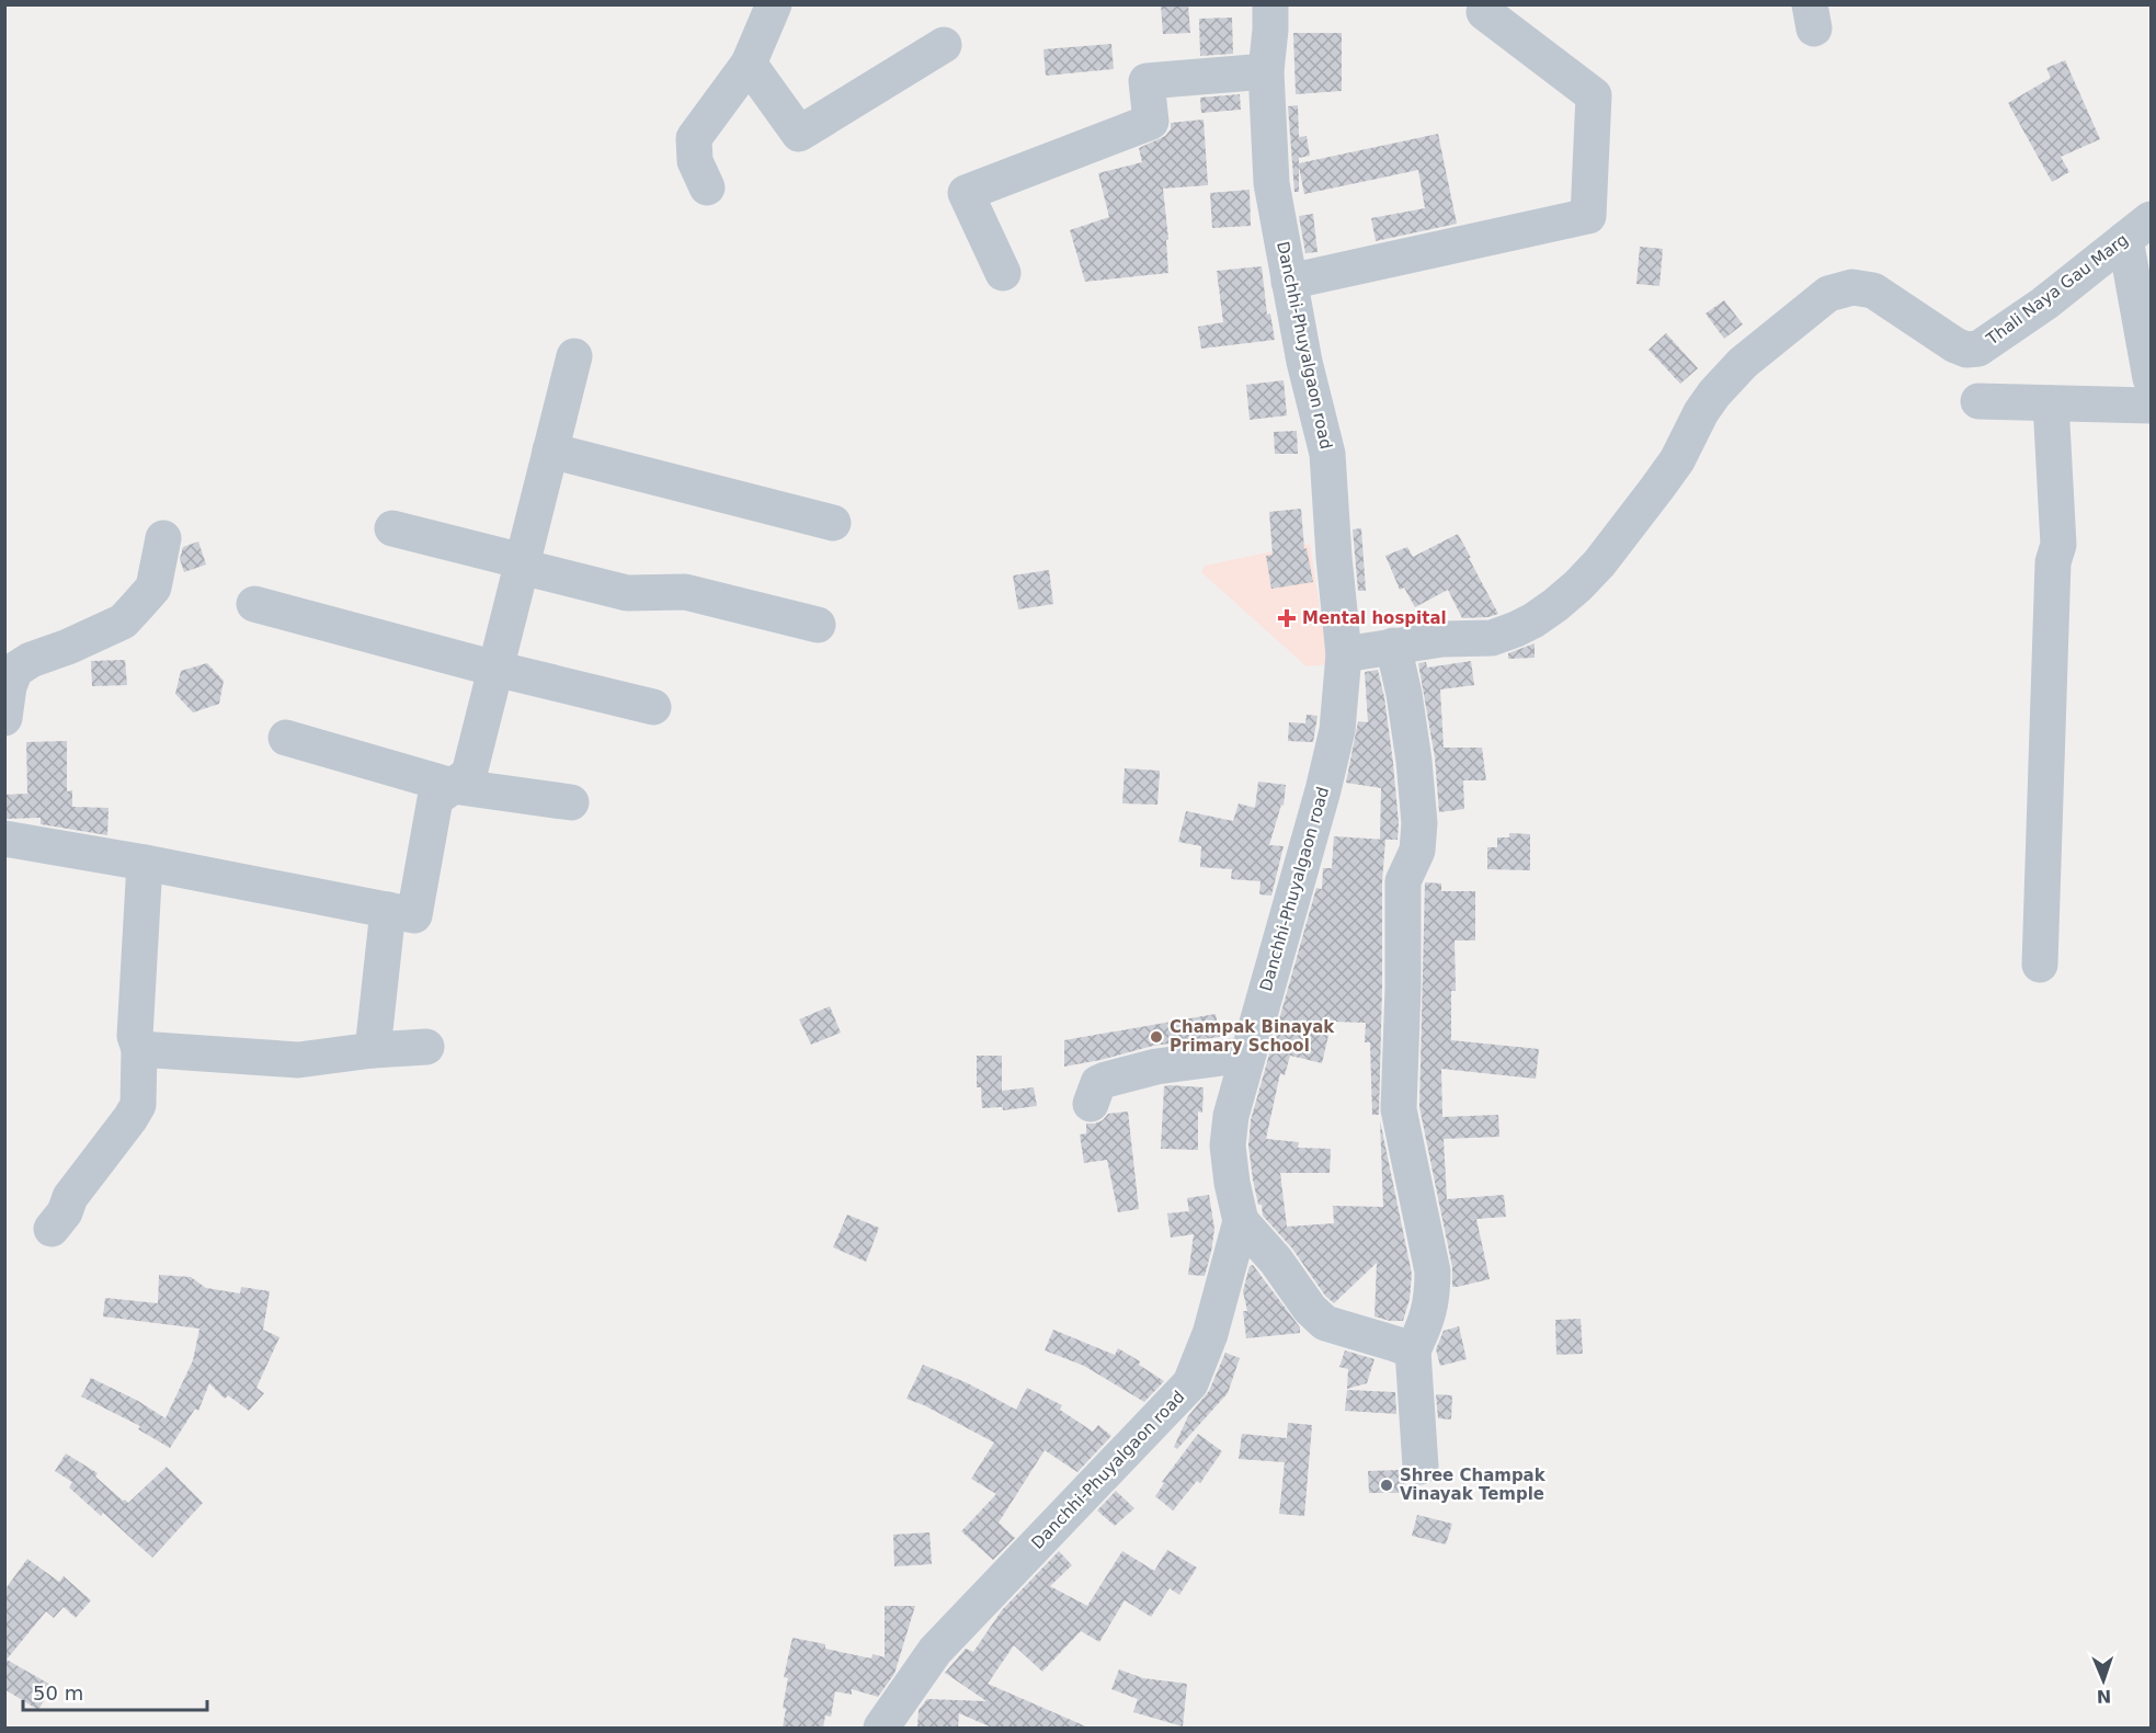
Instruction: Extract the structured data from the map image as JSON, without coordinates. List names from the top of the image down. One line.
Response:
{"streets":{"street":["Thali Naya Gau Marg","Danchhi-Phuyalgaon road"]},"crossings":[["Thali Naya Gau Marg","Danchhi-Phuyalgaon road"]],"places":{"health":["Mental hospital"],"other":["Champak Binayak Primary School","Shree Champak Vinayak Temple"]},"scale_bar":"50 m","north":"bottom"}
